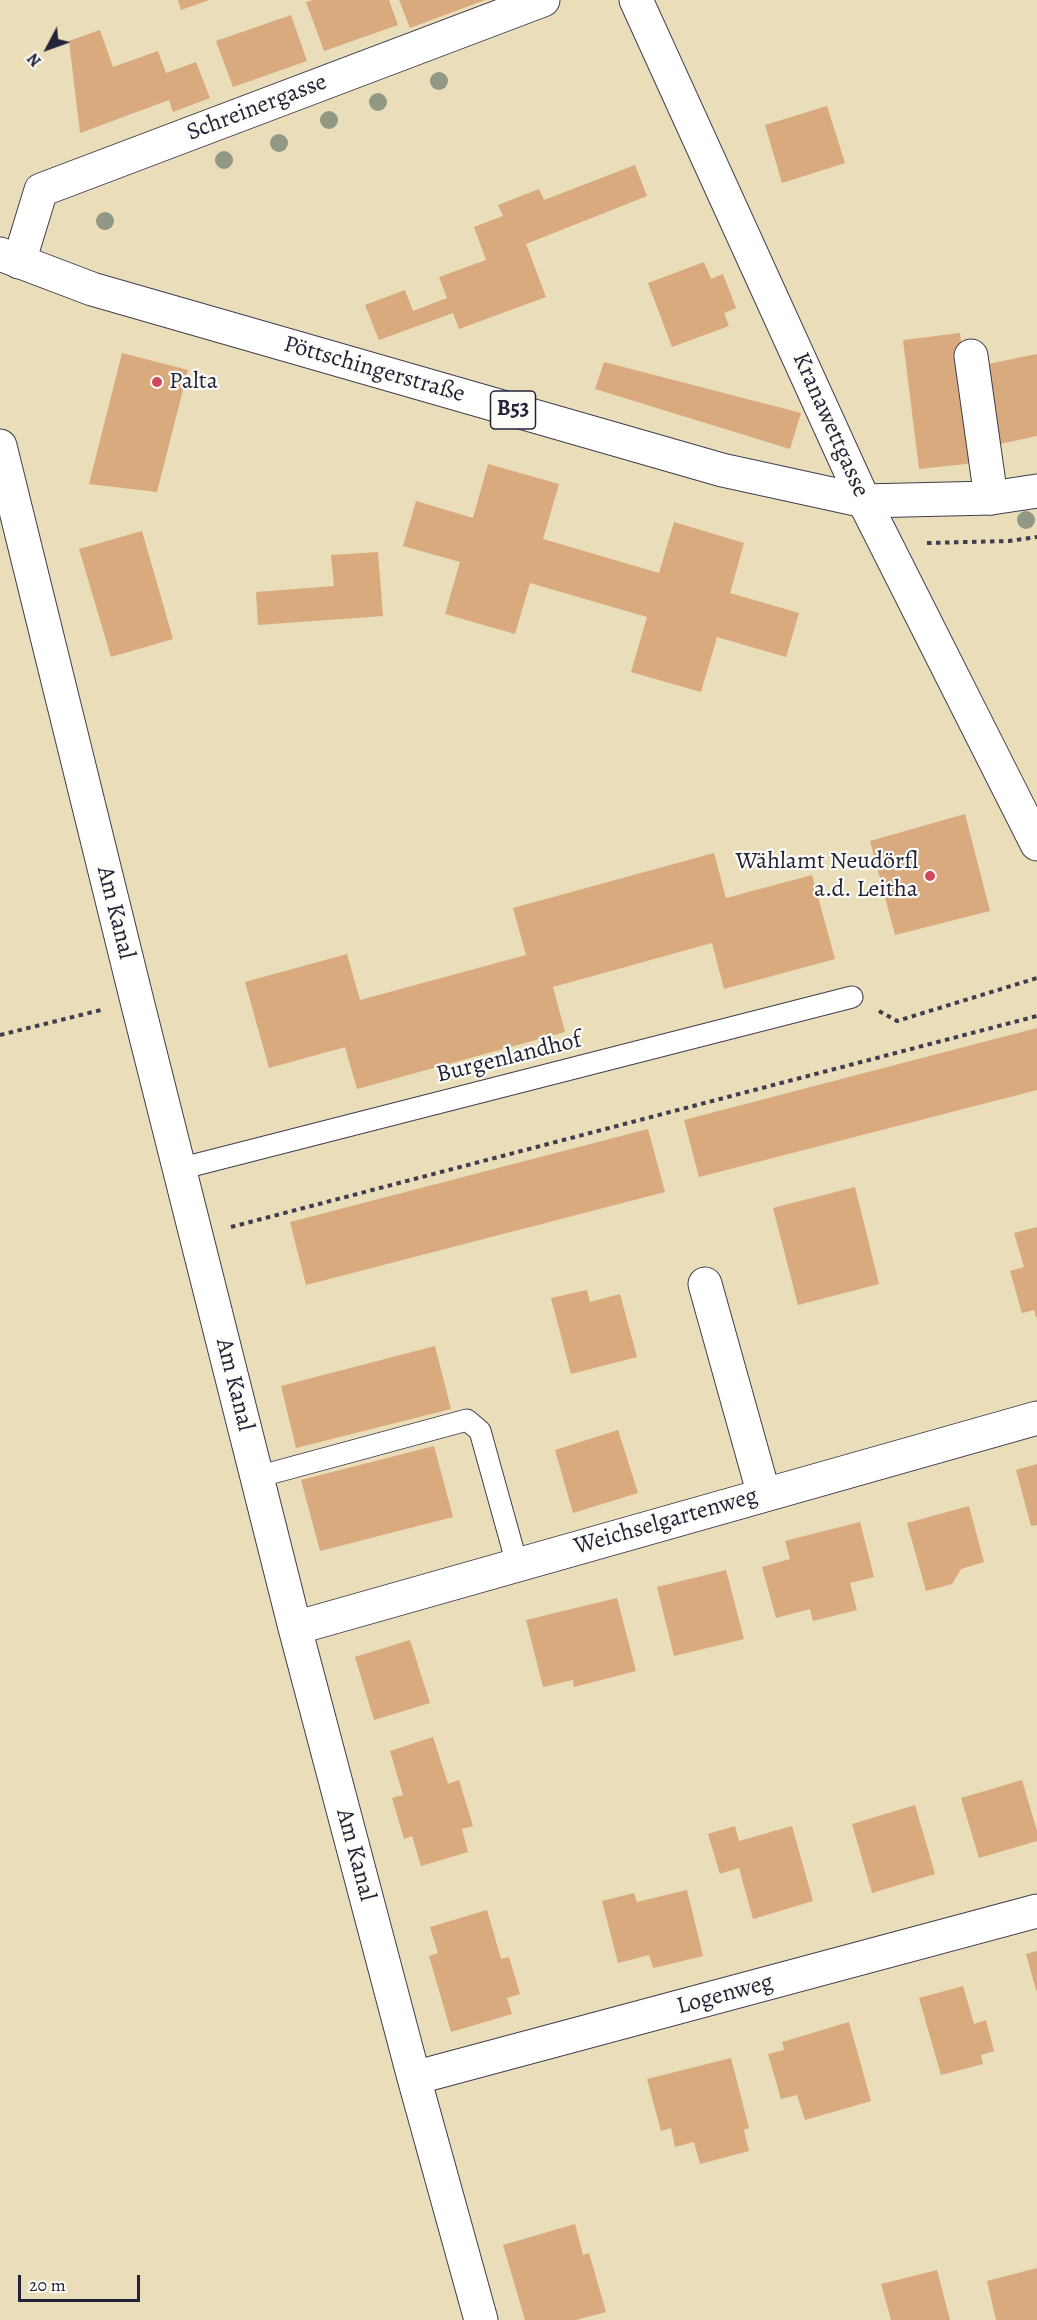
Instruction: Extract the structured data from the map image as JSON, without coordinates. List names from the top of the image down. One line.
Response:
{"streets":{"street":["Schreinergasse","Pöttschingerstraße","B53","Kranawettgasse","Am Kanal","Weichselgartenweg","Logenweg"],"lane":["Burgenlandhof"]},"crossings":[["Schreinergasse","Pöttschingerstraße"],["Pöttschingerstraße","Kranawettgasse"],["Am Kanal","Burgenlandhof"],["Am Kanal","Weichselgartenweg"],["Am Kanal","Logenweg"]],"places":["Palta","Wählamt Neudörfl a.d. Leitha"],"scale_bar":"20 m","north":"bottom left"}
